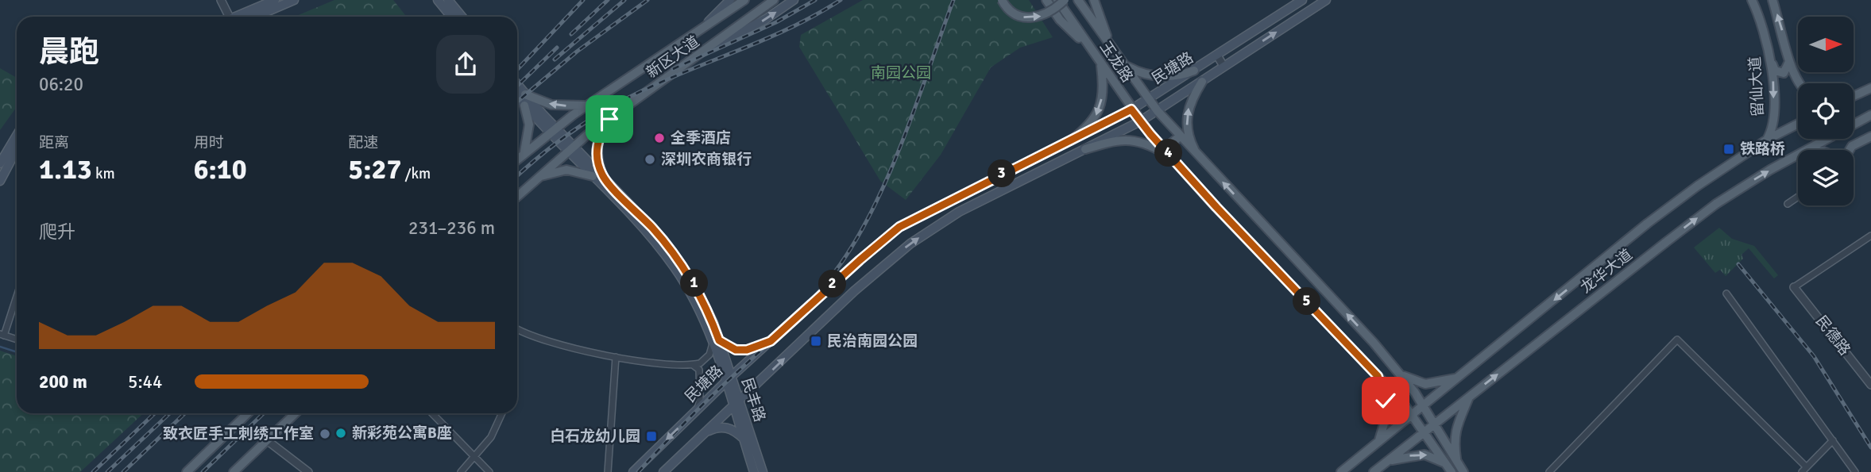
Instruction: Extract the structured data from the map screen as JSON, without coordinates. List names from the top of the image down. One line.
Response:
{"streets":{"main road":["新区大道","玉龙路","民塘路","留仙大道","龙华大道","民丰路"],"street":["民德路"]},"crossings":[["新区大道","民丰路"],["玉龙路","民塘路"],["玉龙路","龙华大道"],["民塘路","民丰路"],["留仙大道","龙华大道"]],"parks":["南园公园"],"places":{"other":["全季酒店","深圳农商银行","新彩苑公寓B座","致衣匠手工刺绣工作室"],"transit":["铁路桥","民治南园公园","白石龙幼儿园"]},"north":"right","page":{"heading":["晨跑","06:20"],"stats":[["距离","1.13 km"],["用时","6:10"],["配速","5:27 /km"]],"pins":["4","3","1","2","5"],"chart":["爬升","231–236 m"],"list":[{"name":"200 m","note":"5:44"}]}}
